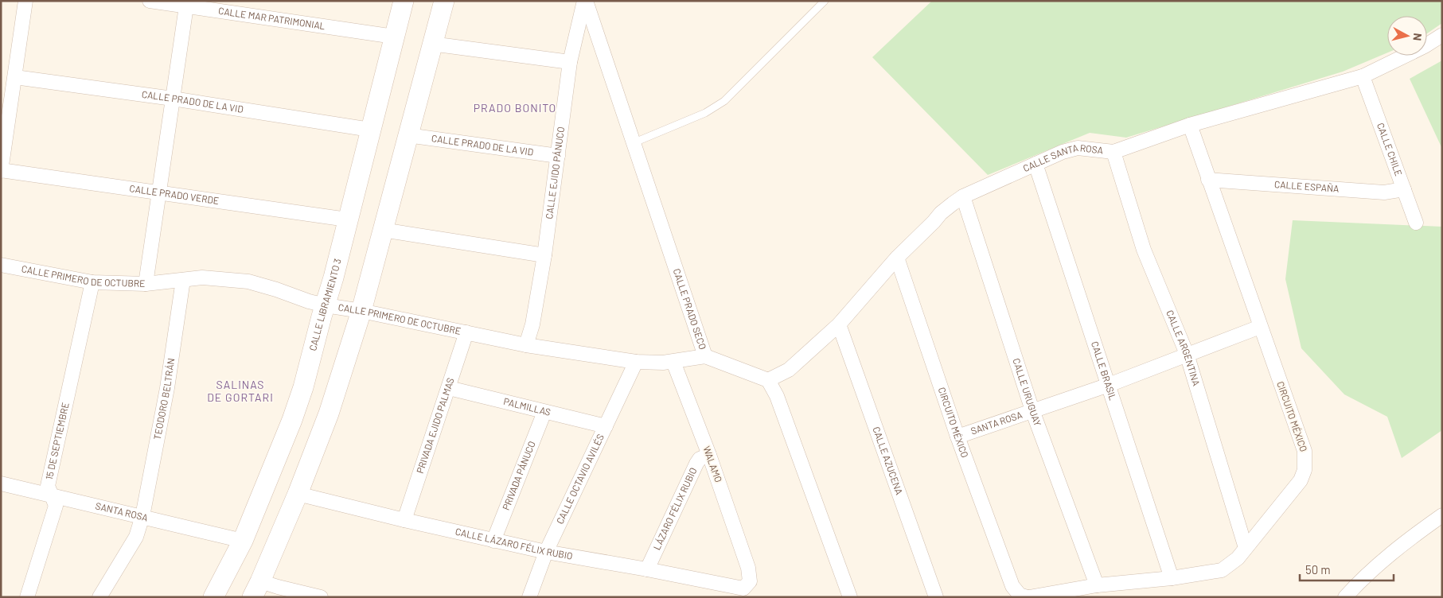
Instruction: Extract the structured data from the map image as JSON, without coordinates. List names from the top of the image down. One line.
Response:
{"streets":{"street":["CALLE MAR PATRIMONIAL","CALLE PRADO DE LA VID","CALLE CHILE","CALLE SANTA ROSA","CALLE EJIDO PÁNUCO","CALLE ESPAÑA","CALLE PRADO VERDE","CALLE PRIMERO DE OCTUBRE","CALLE LIBRAMIENTO 3","CALLE PRADO SECO","CALLE ARGENTINA","CALLE BRASIL","CALLE URUGUAY","TEODORO BELTRÁN","PALMILLAS","CIRCUITO MÉXICO","SANTA ROSA","PRIVADA EJIDO PALMAS","15 DE SEPTIEMBRE","CALLE AZUCENA","WALAMO","PRIVADA PÁNUCO","CALLE OCTAVIO AVILÉS","LÁZARO FÉLIX RUBIO","CALLE LÁZARO FÉLIX RUBIO"]},"crossings":[["CALLE MAR PATRIMONIAL","CALLE LIBRAMIENTO 3"],["CALLE PRADO DE LA VID","CALLE EJIDO PÁNUCO"],["CALLE PRADO DE LA VID","CALLE LIBRAMIENTO 3"],["CALLE CHILE","CALLE SANTA ROSA"],["CALLE CHILE","CALLE ESPAÑA"],["CALLE SANTA ROSA","CALLE PRADO SECO"],["CALLE SANTA ROSA","CALLE ARGENTINA"],["CALLE SANTA ROSA","CALLE BRASIL"],["CALLE SANTA ROSA","CALLE URUGUAY"],["CALLE SANTA ROSA","CIRCUITO MÉXICO"],["CALLE SANTA ROSA","CALLE AZUCENA"],["CALLE EJIDO PÁNUCO","CALLE PRIMERO DE OCTUBRE"],["CALLE EJIDO PÁNUCO","CALLE PRADO SECO"],["CALLE ESPAÑA","CIRCUITO MÉXICO"],["CALLE PRADO VERDE","CALLE LIBRAMIENTO 3"],["CALLE PRIMERO DE OCTUBRE","CALLE LIBRAMIENTO 3"],["CALLE PRIMERO DE OCTUBRE","CALLE PRADO SECO"],["CALLE PRIMERO DE OCTUBRE","TEODORO BELTRÁN"],["CALLE PRIMERO DE OCTUBRE","PRIVADA EJIDO PALMAS"],["CALLE PRIMERO DE OCTUBRE","15 DE SEPTIEMBRE"],["CALLE PRIMERO DE OCTUBRE","WALAMO"],["CALLE PRIMERO DE OCTUBRE","CALLE OCTAVIO AVILÉS"],["CALLE LIBRAMIENTO 3","SANTA ROSA"],["CALLE ARGENTINA","CIRCUITO MÉXICO"],["CALLE ARGENTINA","SANTA ROSA"],["CALLE BRASIL","CIRCUITO MÉXICO"],["CALLE BRASIL","SANTA ROSA"],["CALLE URUGUAY","CIRCUITO MÉXICO"],["CALLE URUGUAY","SANTA ROSA"],["TEODORO BELTRÁN","SANTA ROSA"],["PALMILLAS","PRIVADA EJIDO PALMAS"],["PALMILLAS","PRIVADA PÁNUCO"],["PALMILLAS","CALLE OCTAVIO AVILÉS"],["CIRCUITO MÉXICO","SANTA ROSA"],["SANTA ROSA","15 DE SEPTIEMBRE"],["PRIVADA EJIDO PALMAS","CALLE LÁZARO FÉLIX RUBIO"],["WALAMO","LÁZARO FÉLIX RUBIO"],["WALAMO","CALLE LÁZARO FÉLIX RUBIO"],["PRIVADA PÁNUCO","CALLE LÁZARO FÉLIX RUBIO"],["CALLE OCTAVIO AVILÉS","CALLE LÁZARO FÉLIX RUBIO"],["LÁZARO FÉLIX RUBIO","CALLE LÁZARO FÉLIX RUBIO"]],"districts":["PRADO BONITO","SALINAS DE GORTARI"],"scale_bar":"50 m","north":"right"}
